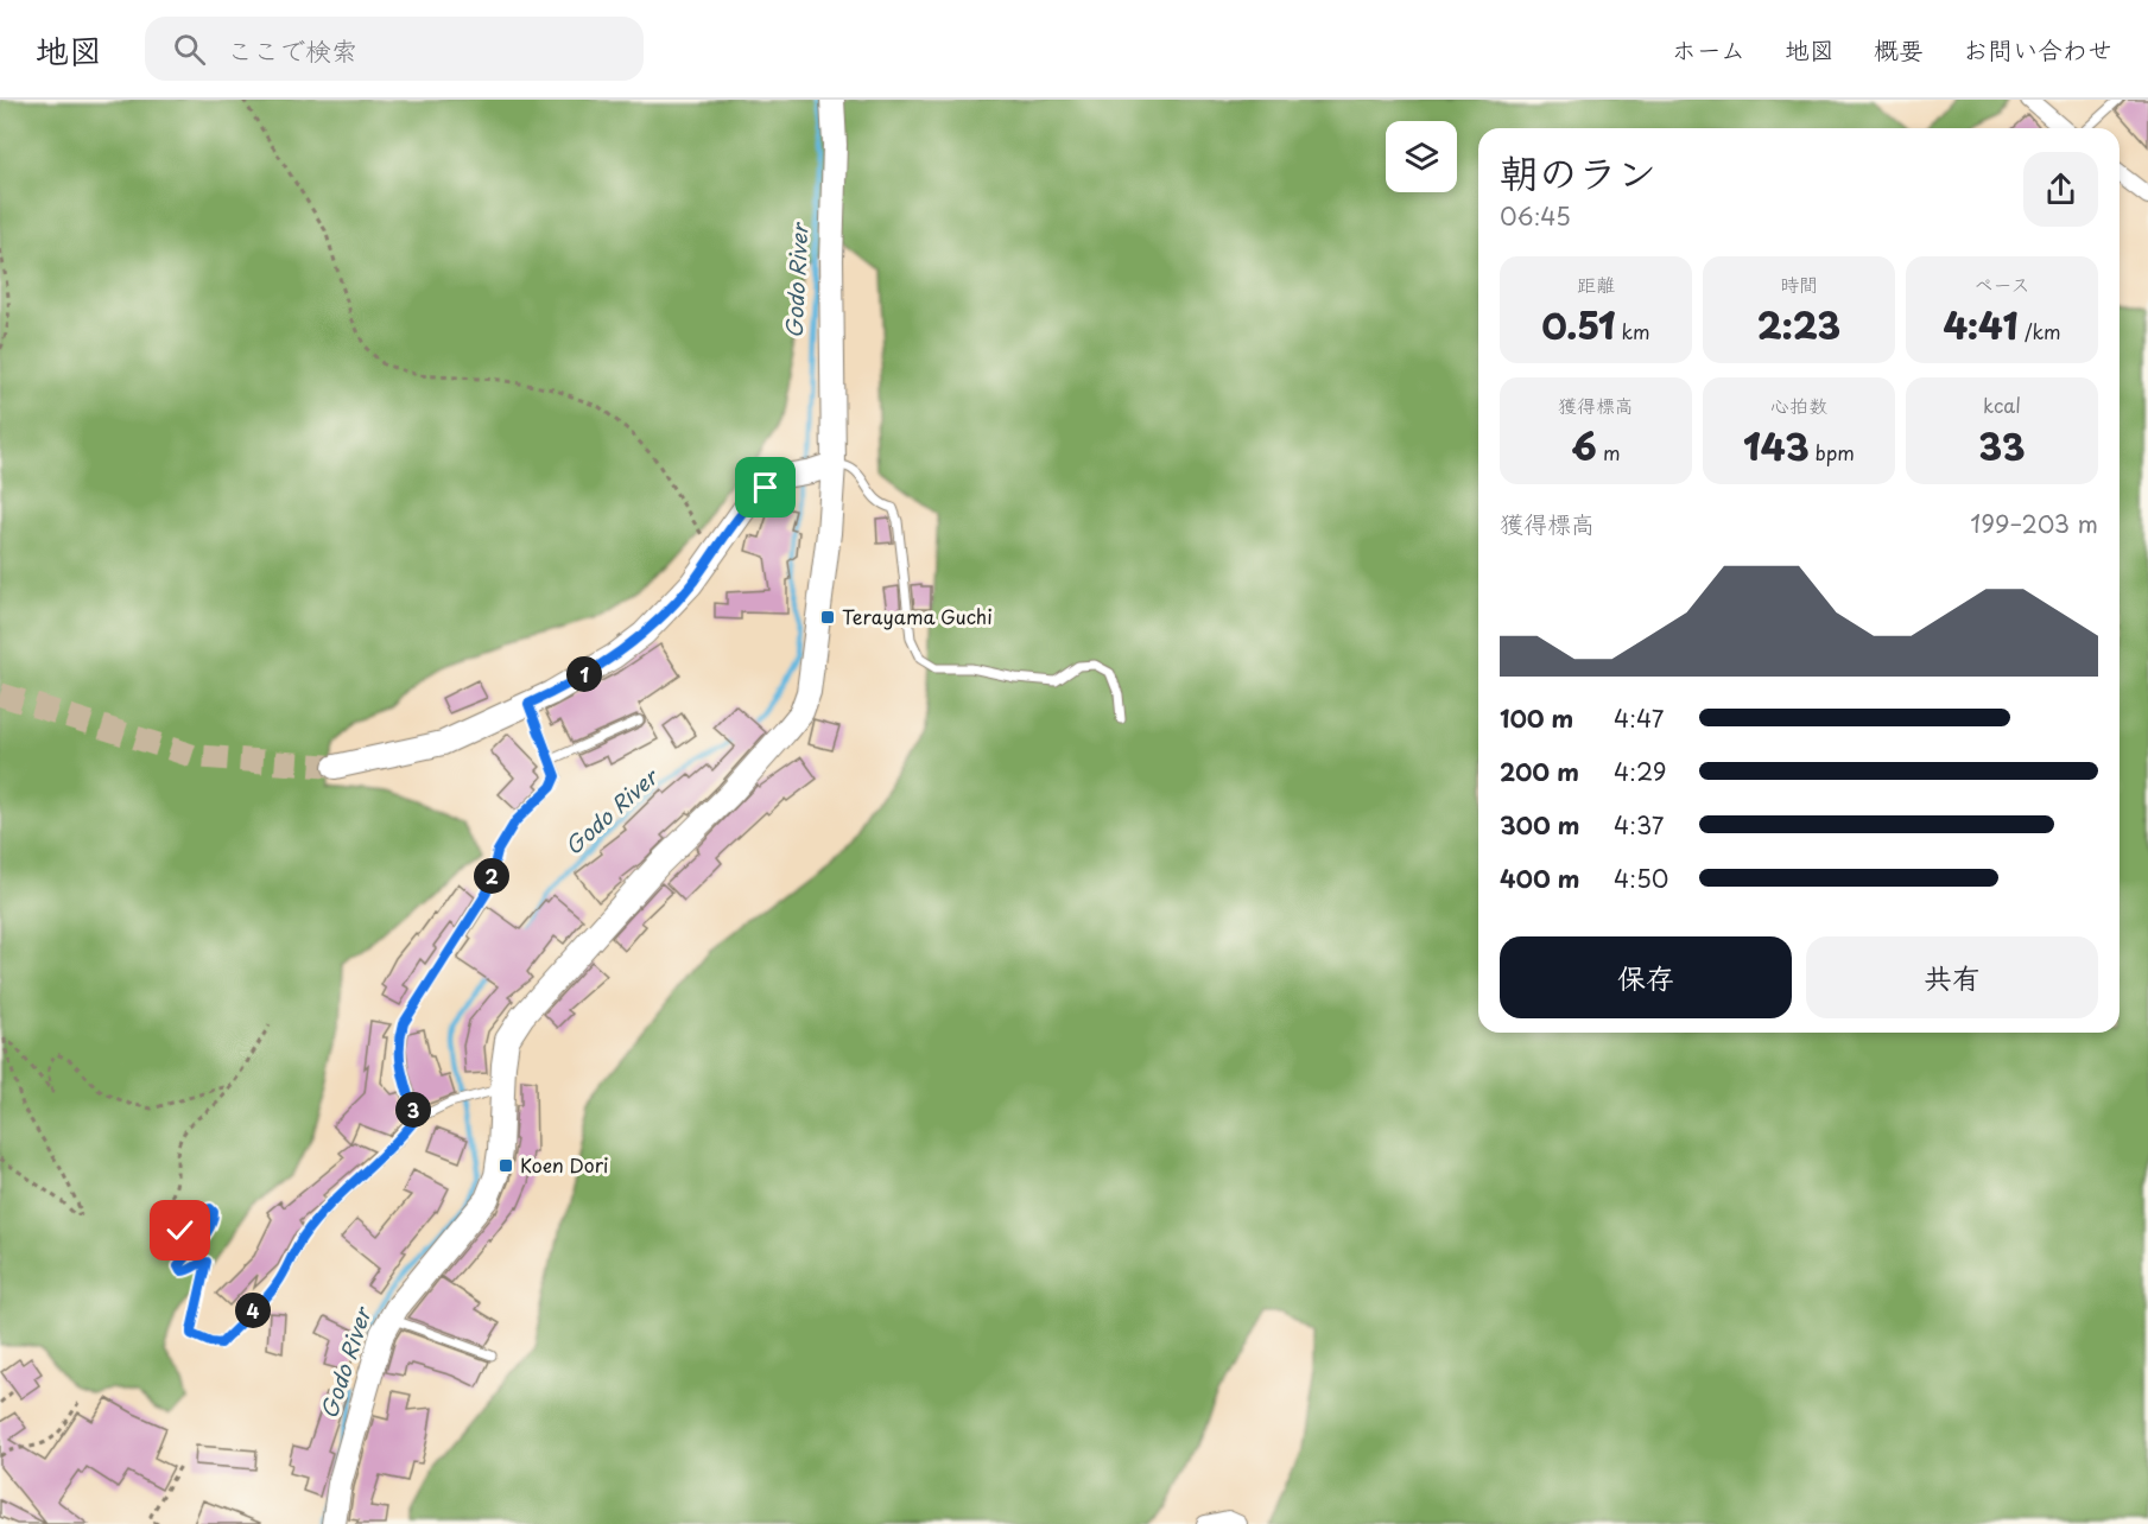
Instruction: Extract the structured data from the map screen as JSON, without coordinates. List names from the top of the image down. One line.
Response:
{"water":["Godo River"],"places":{"transit":["Terayama Guchi","Koen Dori"]},"page":{"header":"地図","search":"ここで検索","nav":["ホーム","地図","概要","お問い合わせ"],"heading":["朝のラン","06:45"],"stats":[["距離","0.51 km"],["時間","2:23"],["ペース","4:41 /km"],["獲得標高","6 m"],["心拍数","143 bpm"],["kcal","33"]],"chart":["獲得標高","199–203 m"],"pins":["1","2","3","4"],"list":[{"name":"100 m","note":"4:47"},{"name":"200 m","note":"4:29"},{"name":"300 m","note":"4:37"},{"name":"400 m","note":"4:50"}],"buttons":["保存","共有"]}}
